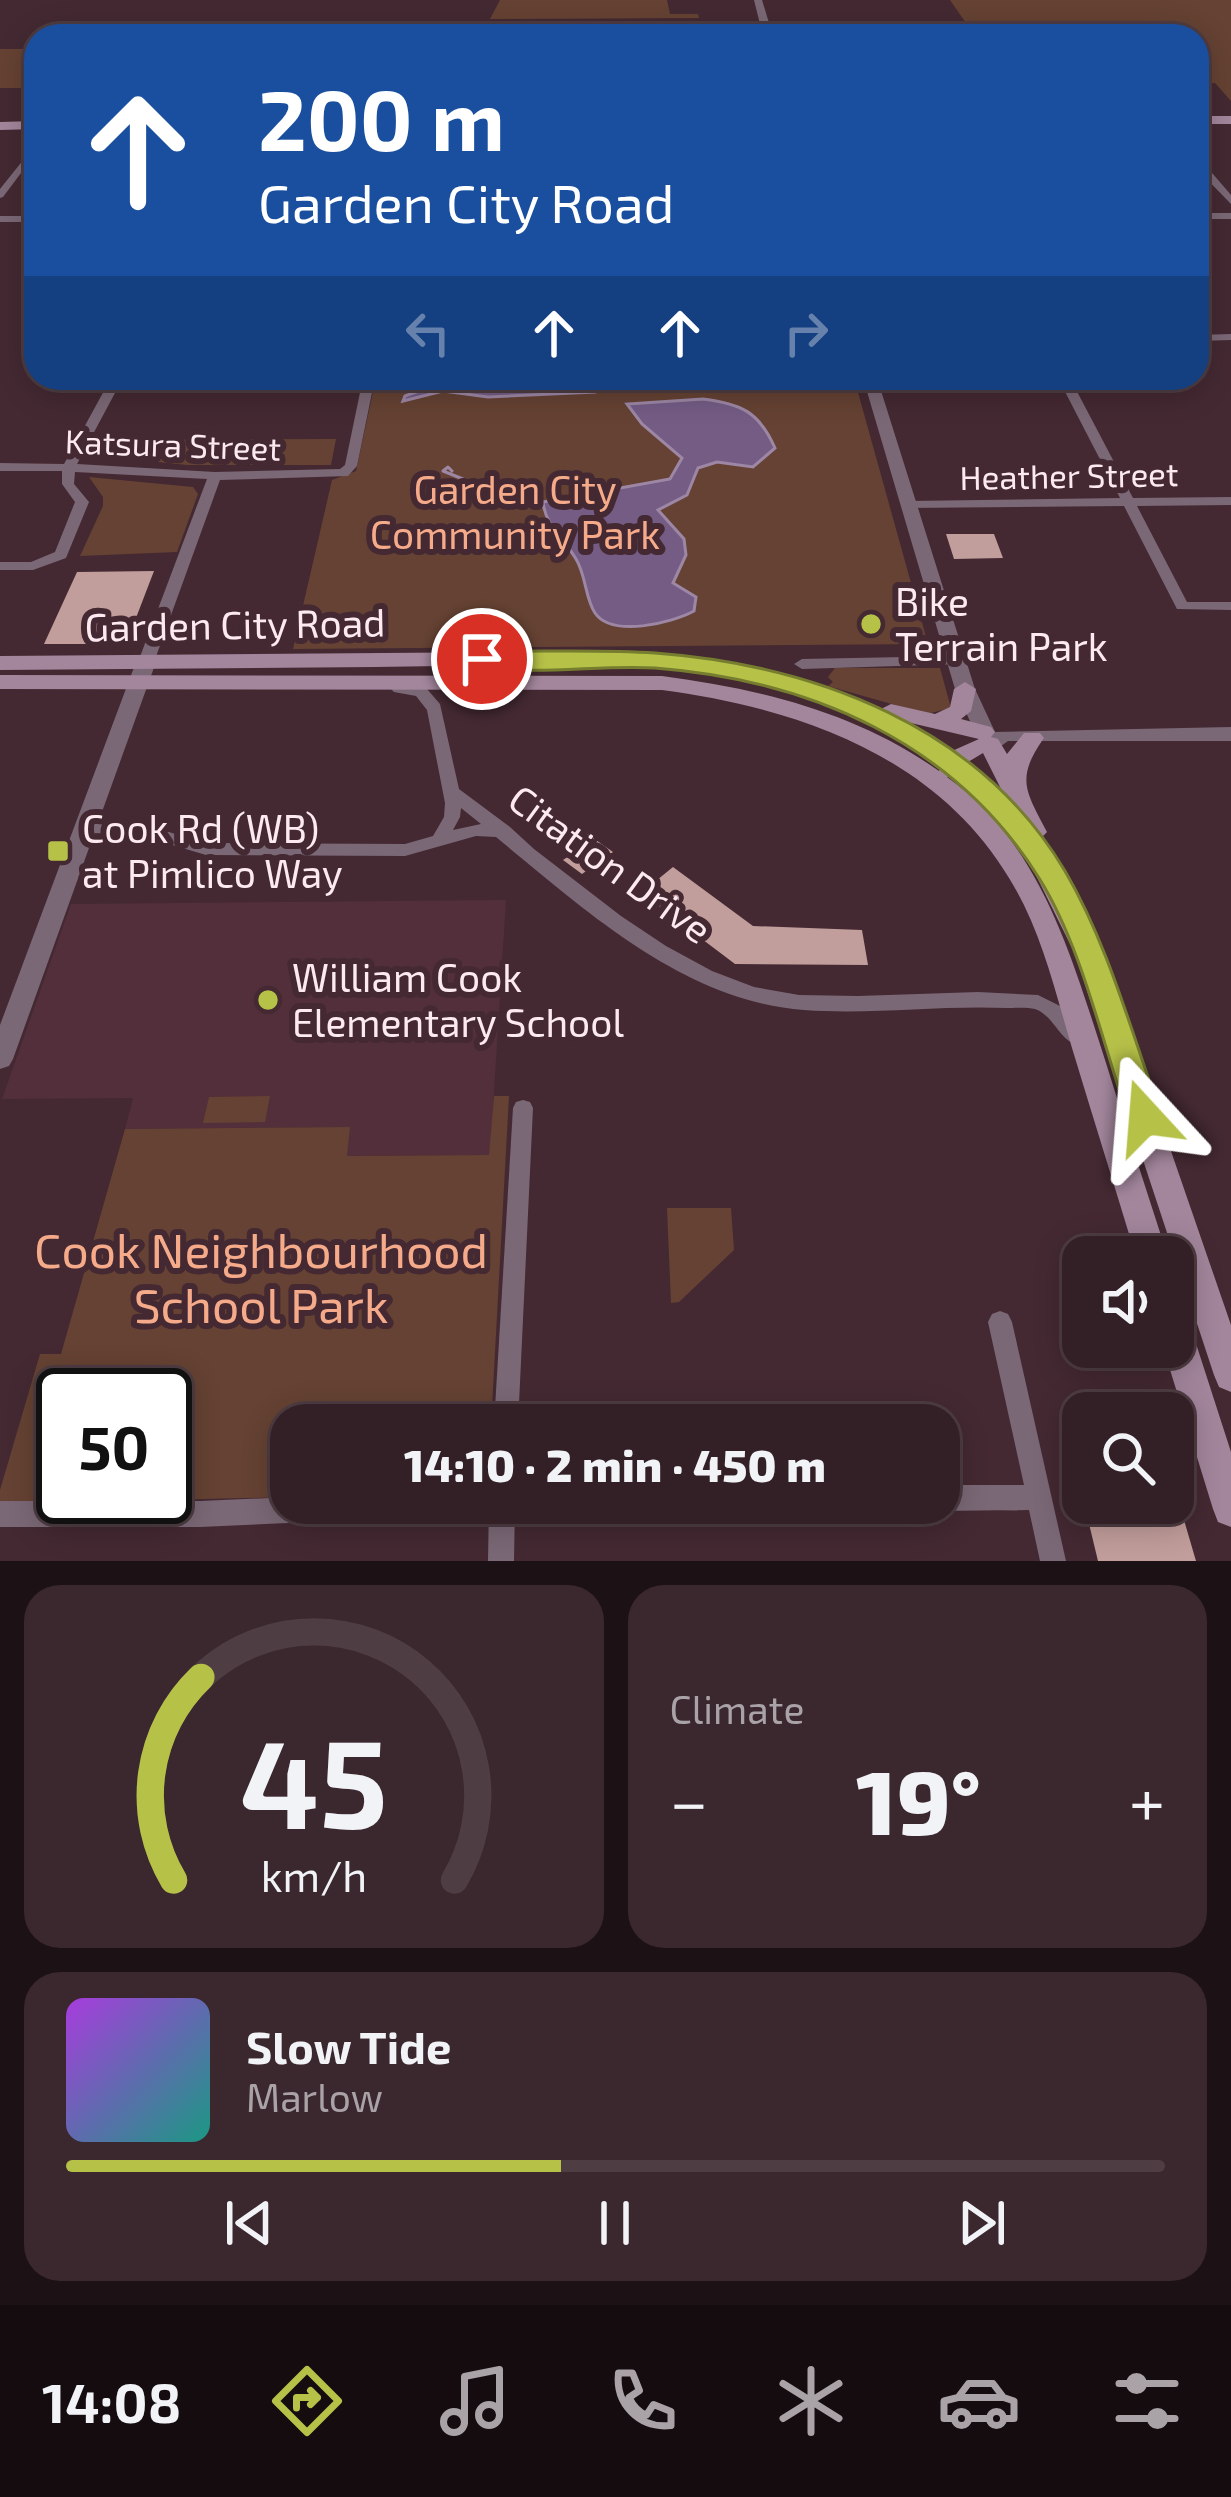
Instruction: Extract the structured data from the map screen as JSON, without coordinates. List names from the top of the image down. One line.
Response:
{"streets":{"main road":["Garden City Road"],"street":["Katsura Street","Heather Street","Citation Drive"]},"crossings":[["Garden City Road","Citation Drive"]],"parks":["Garden City Community Park","Cook Neighbourhood School Park"],"places":{"other":["Bike Terrain Park","William Cook Elementary School"],"transit":["Cook Rd (WB) at Pimlico Way"]},"page":{"turn":["200 m","Garden City Road"],"limit":"50","trip":"14:10 · 2 min · 450 m","tile":"Climate","heat":["−","19°","+"],"song":["Slow Tide","Marlow"],"tabs":"14:08","gauge":["45","km/h"]}}
